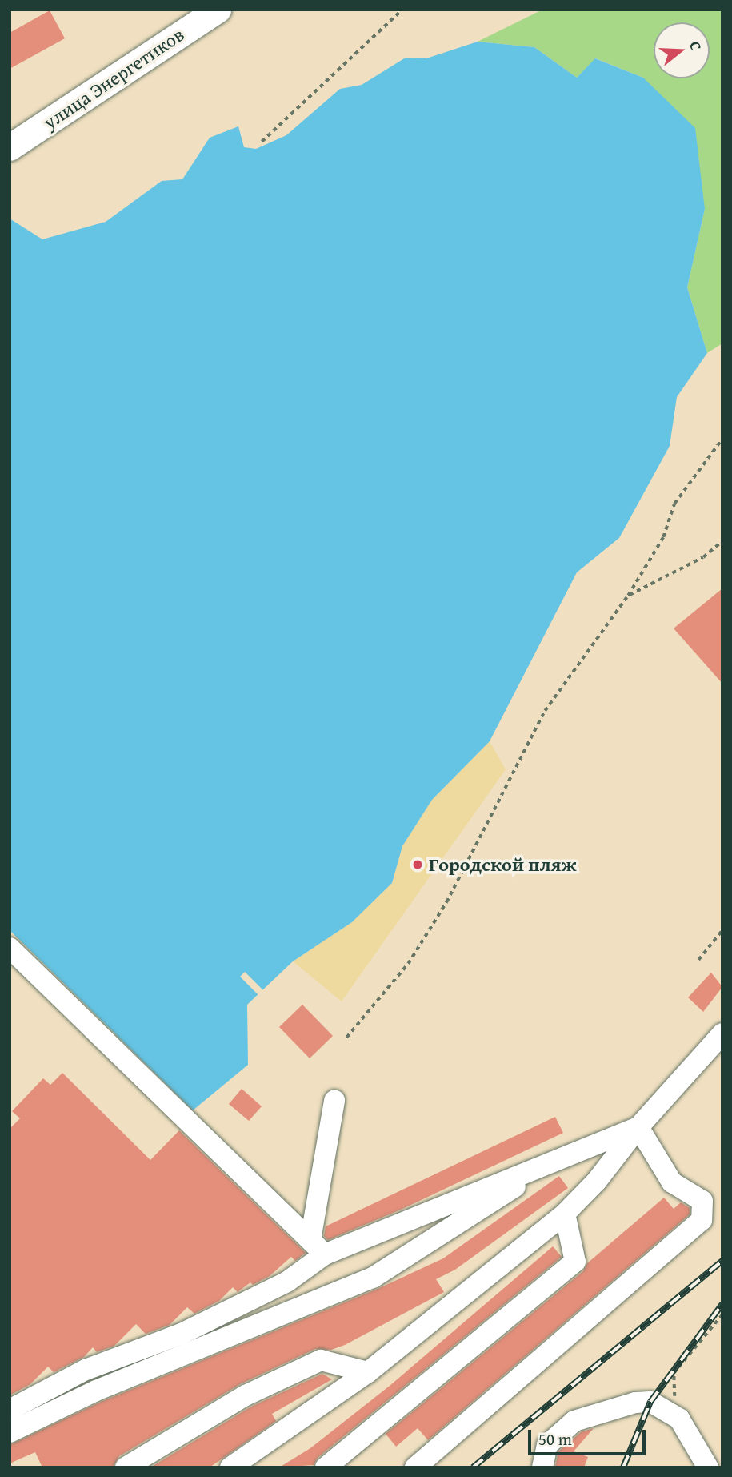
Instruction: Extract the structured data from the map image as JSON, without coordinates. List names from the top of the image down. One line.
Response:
{"streets":{"main road":["улица Энергетиков"]},"places":["Городской пляж"],"scale_bar":"50 m","north":"right"}
